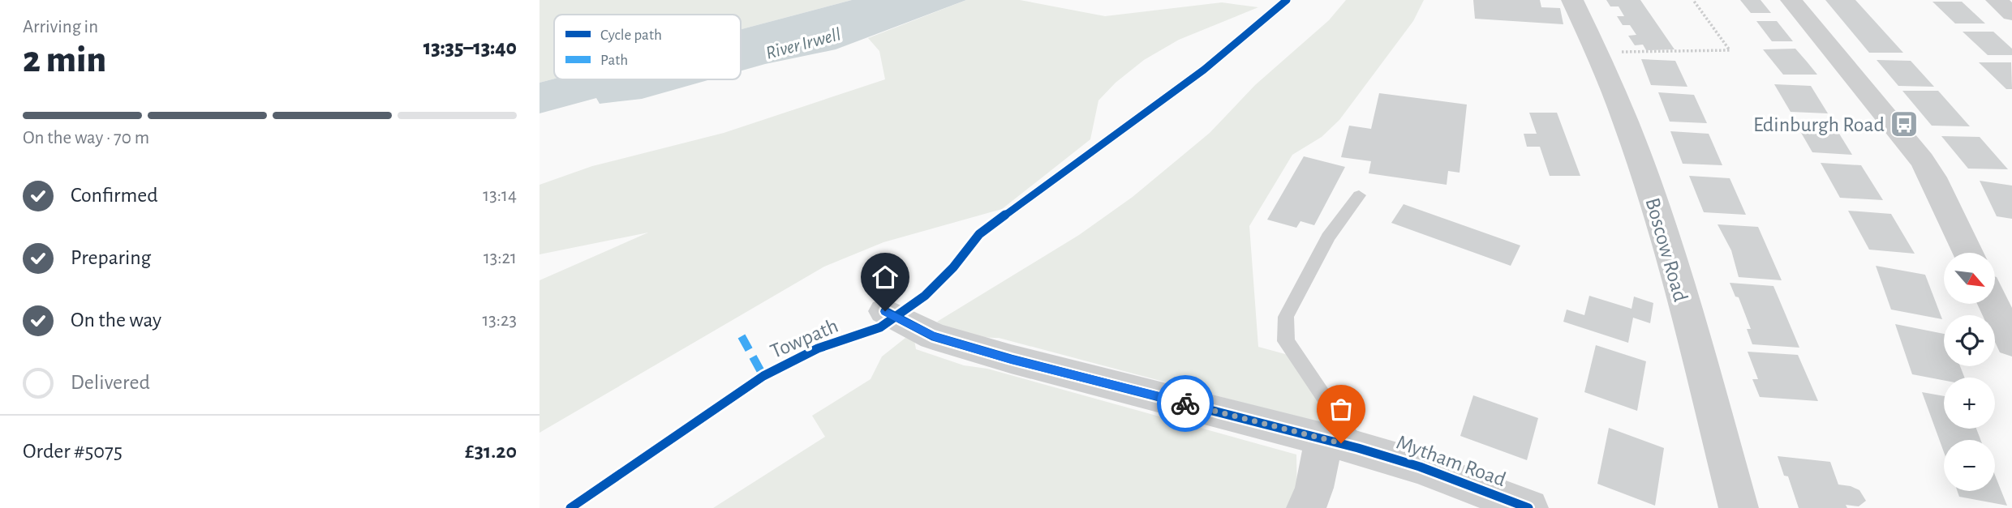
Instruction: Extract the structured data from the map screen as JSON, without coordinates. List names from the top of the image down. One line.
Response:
{"streets":{"street":["Boscow Road","Mytham Road"],"cycle path":["Towpath"]},"water":["River Irwell"],"places":{"bus stop":["Edinburgh Road"]},"legend":["Cycle path","Path"],"north":"bottom right","page":{"heading":["2 min","Arriving in","13:35–13:40"],"panel":["Order #5075","£31.20"],"bar":"On the way · 70 m","list":[["Confirmed","13:14"],["Preparing","13:21"],["On the way","13:23"],"Delivered"],"map_buttons":["+","−"]}}
